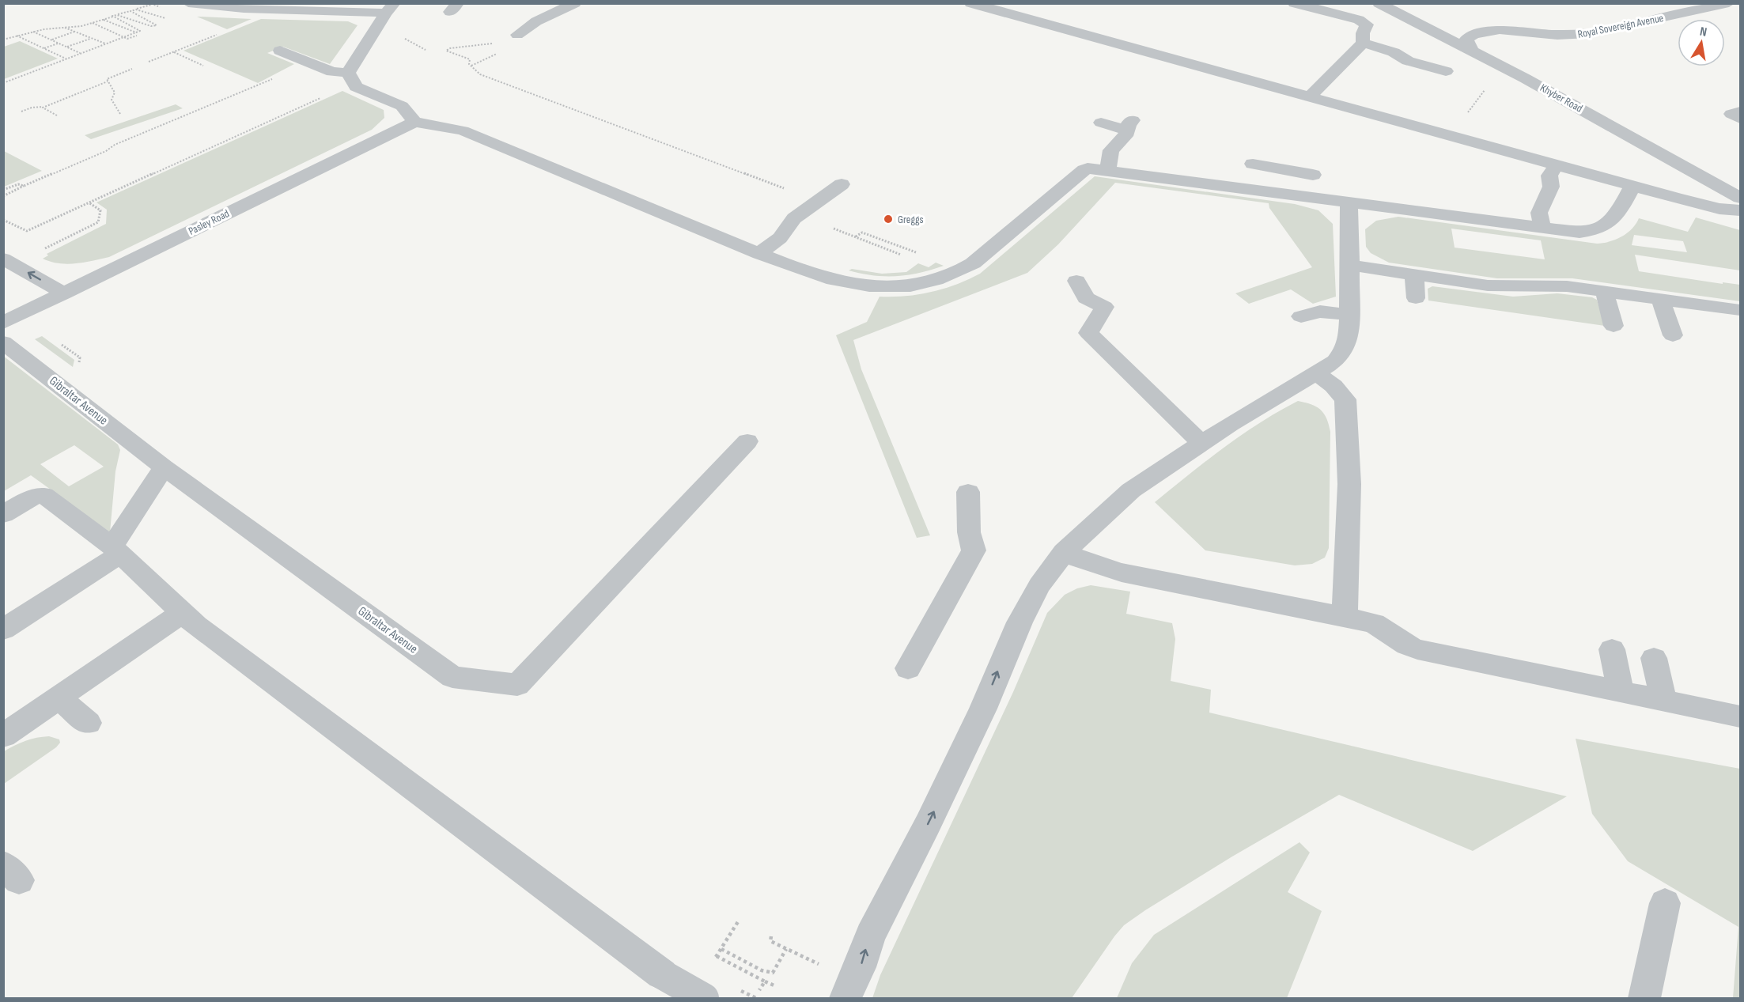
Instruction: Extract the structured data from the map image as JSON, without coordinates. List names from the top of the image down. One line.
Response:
{"streets":{"lane":["Royal Sovereign Avenue","Khyber Road","Pasley Road","Gibraltar Avenue"]},"crossings":[["Royal Sovereign Avenue","Khyber Road"]],"places":["Greggs"],"north":"top"}
